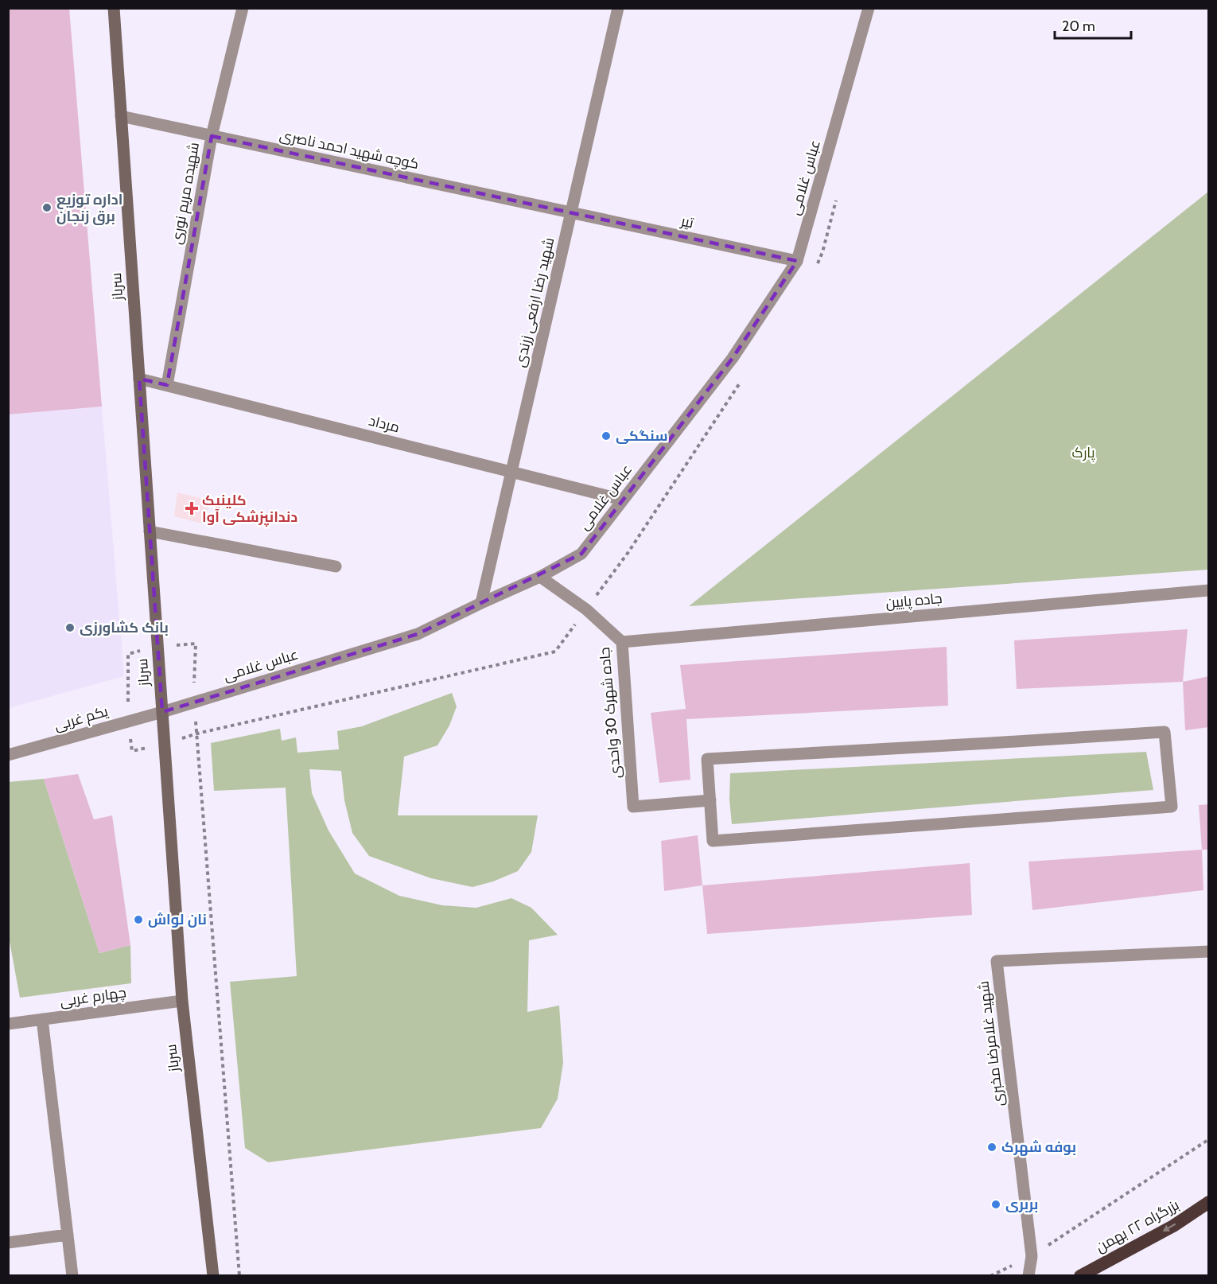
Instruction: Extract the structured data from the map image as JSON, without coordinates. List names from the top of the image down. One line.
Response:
{"streets":{"highway":["بزرگراه ۲۲ بهمن"],"main road":["سرباز"],"street":["کوچه شهید احمد ناصری","عباس غلامی","شهیده مریم نوری","تیر","شهید رضا ارفعی زرندی","مرداد","جاده پایین","جاده شهرک 30 واحدی","یکم غربی","چهارم غربی","شهید غلامرضا مخبری"]},"crossings":[["کوچه شهید احمد ناصری","شهیده مریم نوری"],["کوچه شهید احمد ناصری","تیر"],["کوچه شهید احمد ناصری","سرباز"],["کوچه شهید احمد ناصری","شهید رضا ارفعی زرندی"],["عباس غلامی","تیر"],["عباس غلامی","سرباز"],["عباس غلامی","شهید رضا ارفعی زرندی"],["عباس غلامی","مرداد"],["عباس غلامی","جاده شهرک 30 واحدی"],["عباس غلامی","یکم غربی"],["شهیده مریم نوری","مرداد"],["تیر","شهید رضا ارفعی زرندی"],["سرباز","مرداد"],["سرباز","یکم غربی"],["سرباز","چهارم غربی"],["شهید رضا ارفعی زرندی","مرداد"],["جاده پایین","جاده شهرک 30 واحدی"]],"one_way":["بزرگراه ۲۲ بهمن"],"parks":["پارک"],"places":{"other":["اداره توزیع برق زنجان","سنگکی","بانک کشاورزی","نان لواش","بوفه شهرک","بربری"],"health":["کلینیک دندانپزشکی آوا"]},"scale_bar":"20 m"}
